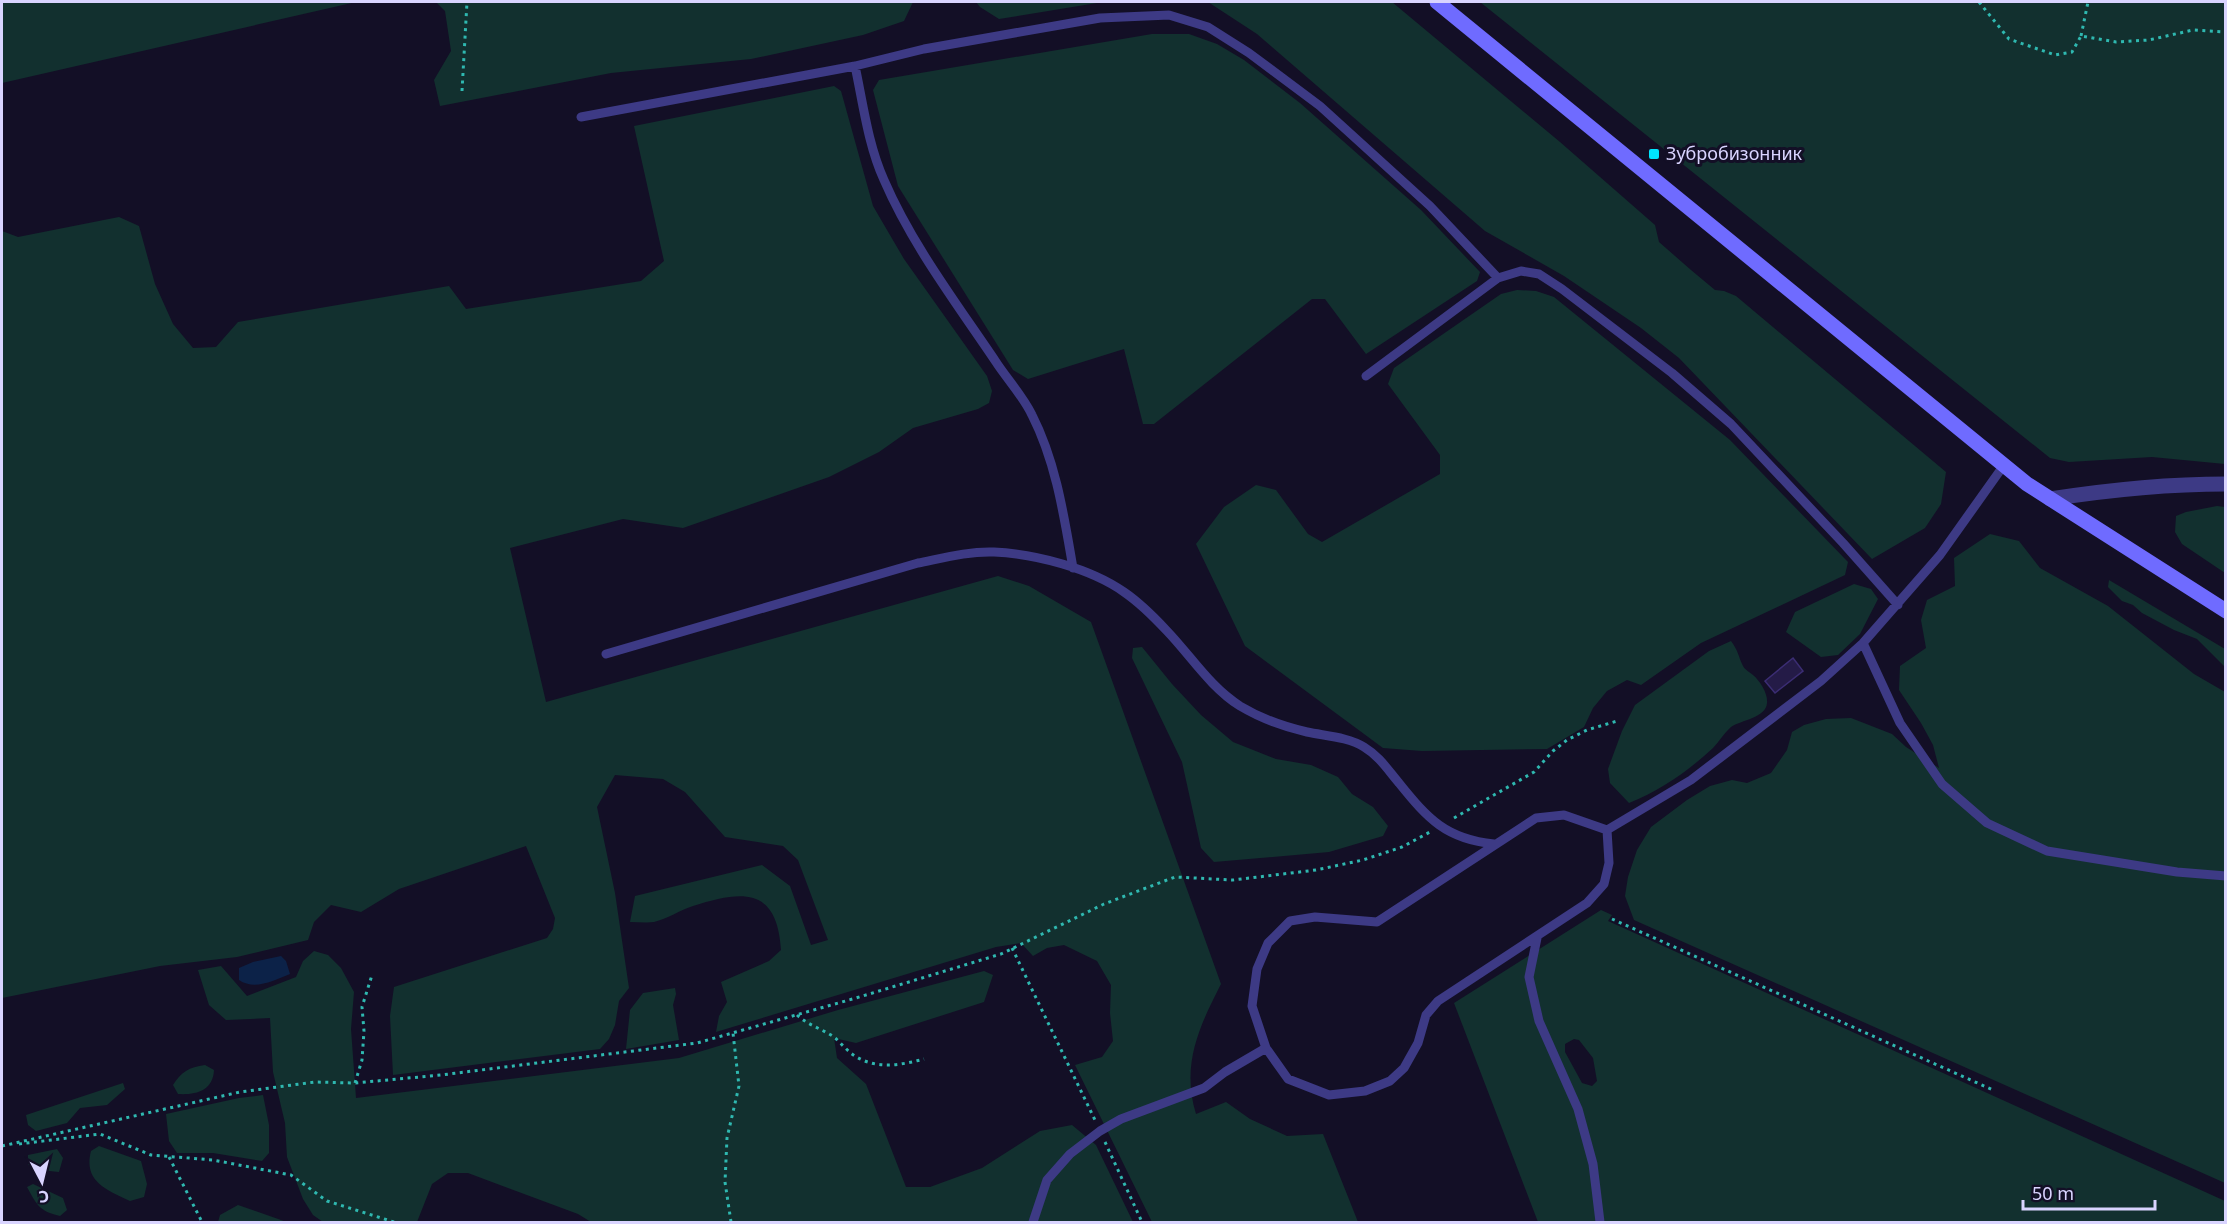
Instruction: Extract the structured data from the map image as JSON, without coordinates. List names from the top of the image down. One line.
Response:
{"places":{"transit":["Зубробизонник"]},"scale_bar":"50 m","north":"bottom"}
